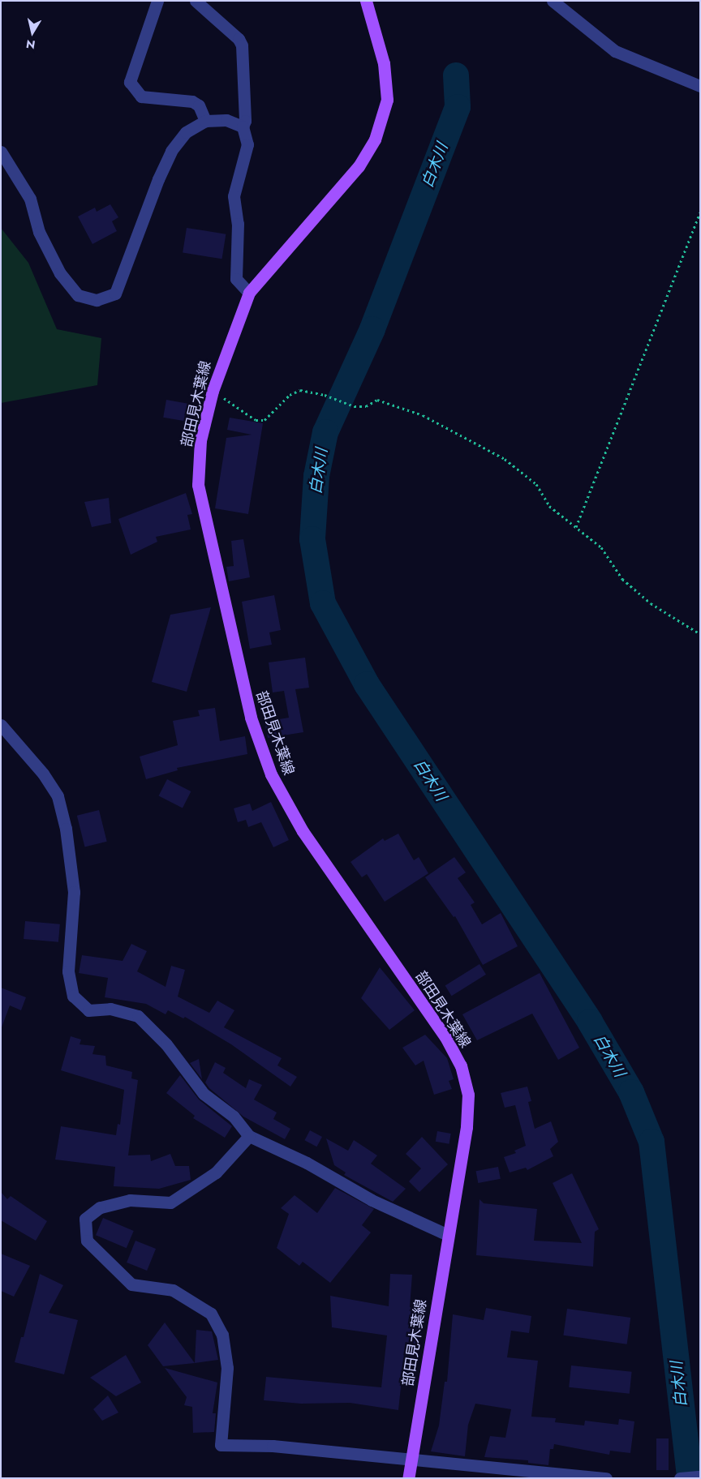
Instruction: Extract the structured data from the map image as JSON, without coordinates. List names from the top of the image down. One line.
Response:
{"streets":{"main road":["部田見木葉線"]},"water":["白木川"],"north":"bottom"}
